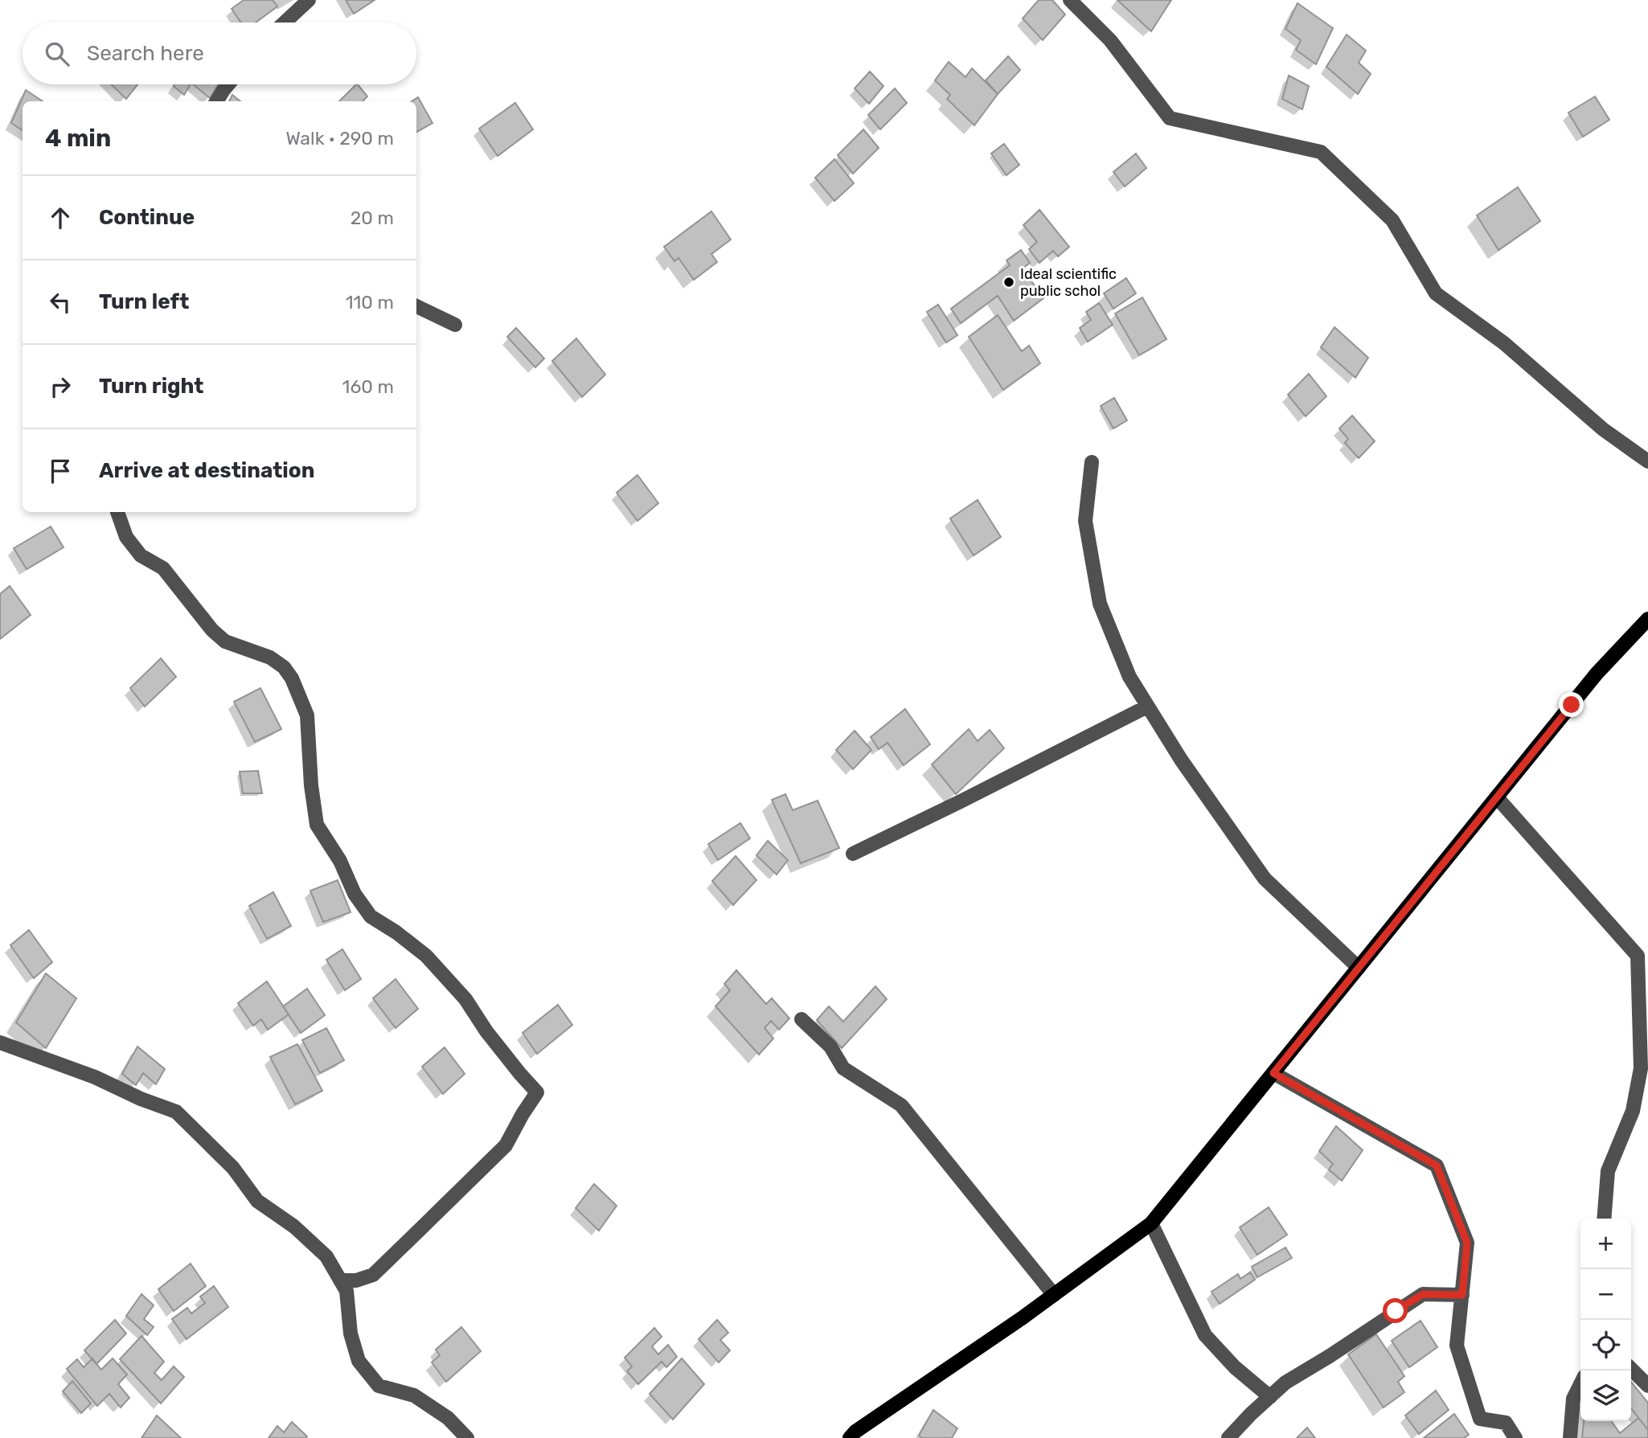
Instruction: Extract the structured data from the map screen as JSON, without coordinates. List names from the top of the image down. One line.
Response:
{"places":["Ideal scientific public schol"],"page":{"search":"Search here","heading":["4 min","Walk · 290 m"],"list":[["Continue","20 m"],["Turn left","110 m"],["Turn right","160 m"],"Arrive at destination"],"map_buttons":["+","−"]}}
